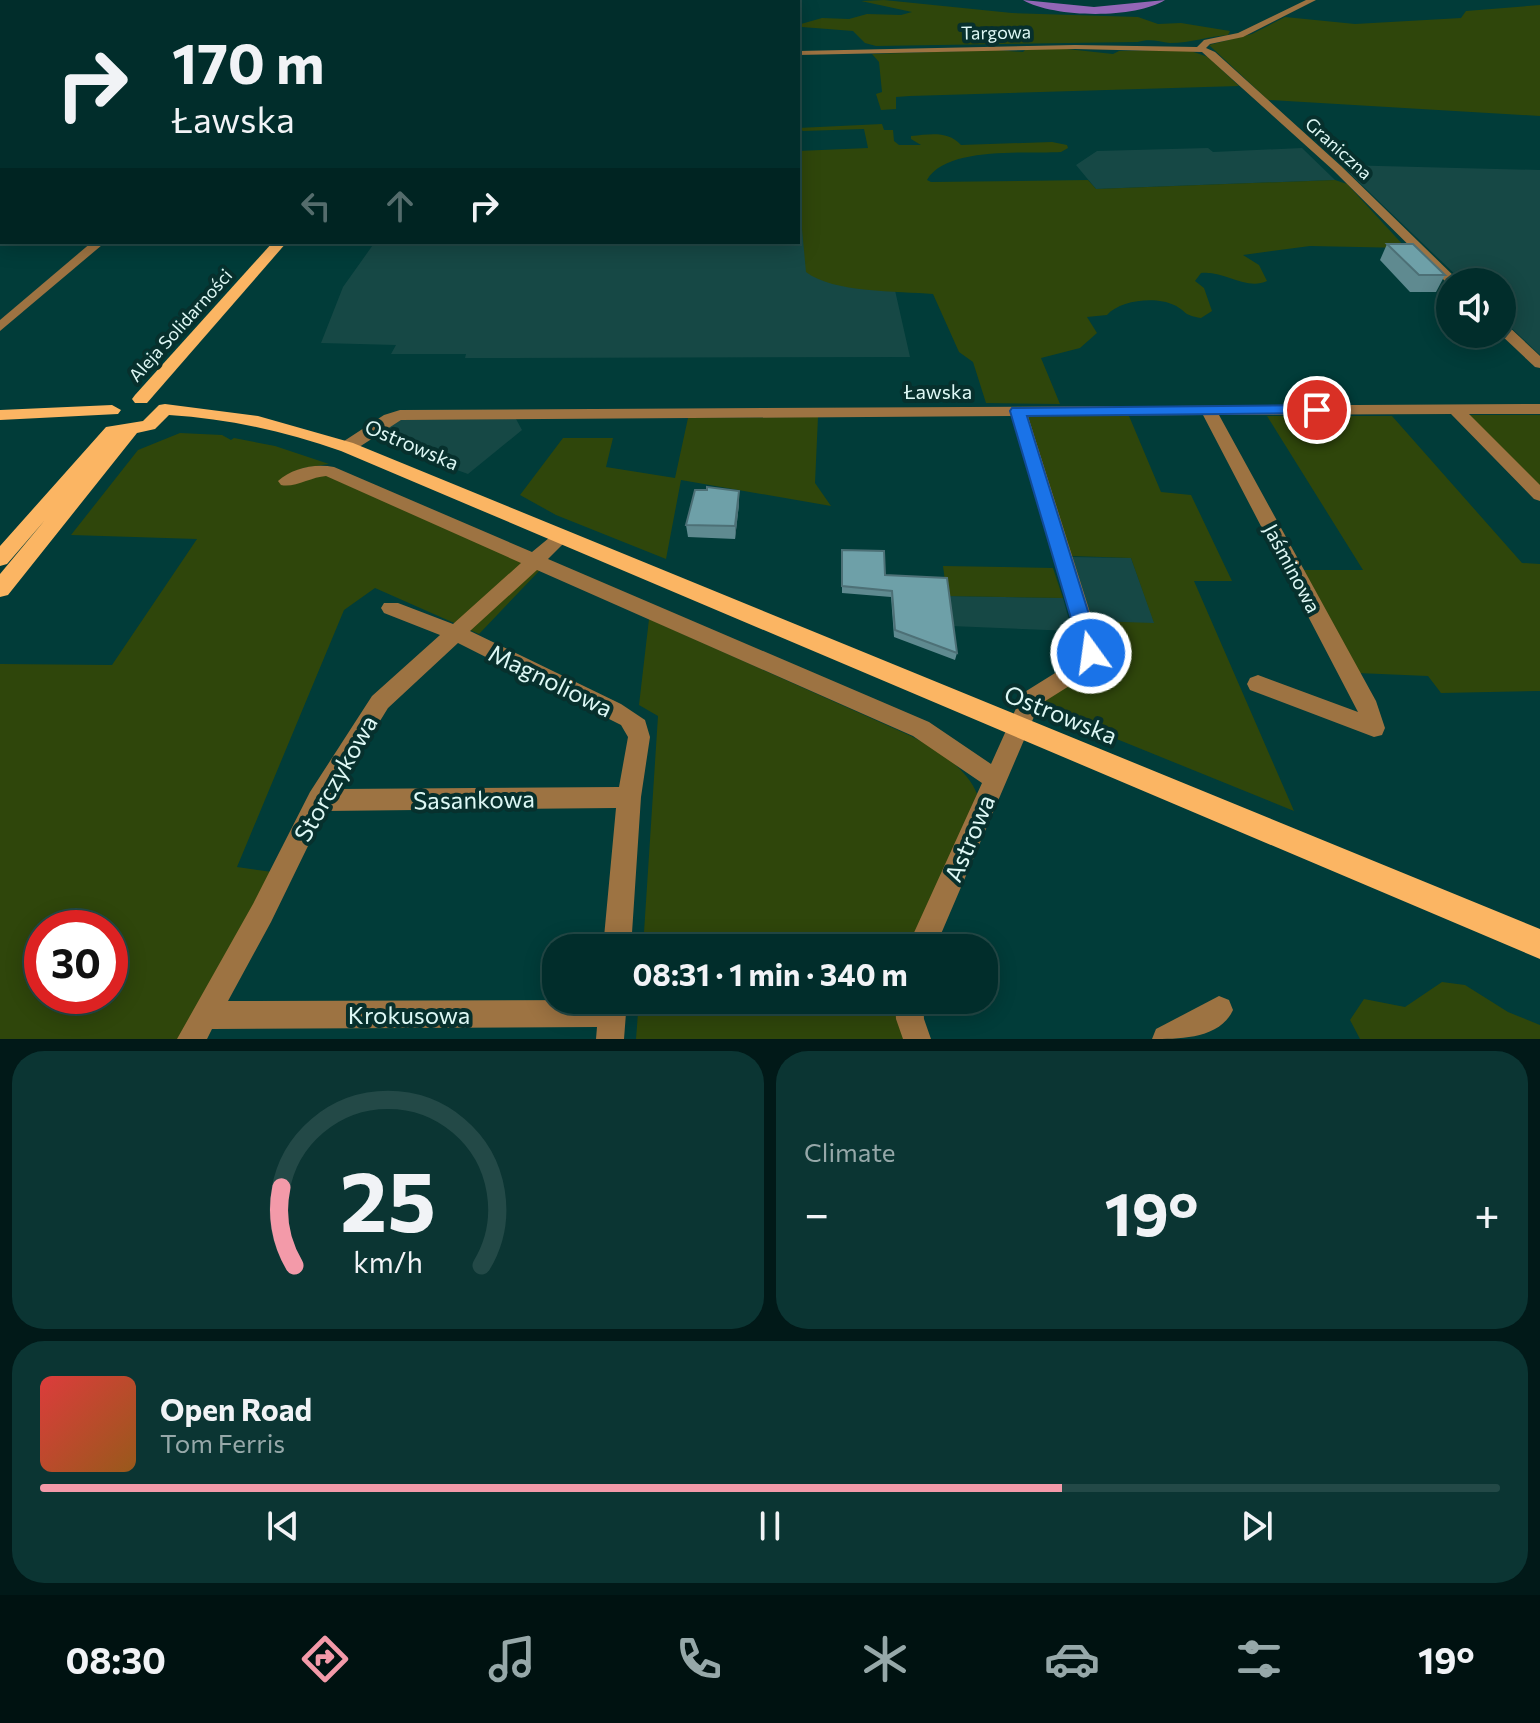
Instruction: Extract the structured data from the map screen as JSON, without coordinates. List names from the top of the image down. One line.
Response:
{"streets":{"main road":["Aleja Solidarności","Ostrowska"],"street":["Targowa","Graniczna","Ławska","Jaśminowa","Magnoliowa","Storczykowa","Sasankowa","Astrowa","Krokusowa"]},"crossings":[["Targowa","Graniczna"],["Aleja Solidarności","Ostrowska"],["Ławska","Ostrowska"],["Ławska","Jaśminowa"],["Ławska","Astrowa"],["Ostrowska","Astrowa"],["Magnoliowa","Storczykowa"],["Magnoliowa","Sasankowa"],["Storczykowa","Sasankowa"],["Storczykowa","Krokusowa"]],"page":{"turn":["170 m","Ławska"],"limit":"30","trip":"08:31 · 1 min · 340 m","tile":"Climate","heat":["−","19°","+"],"song":["Open Road","Tom Ferris"],"tabs":["08:30","19°"],"gauge":["25","km/h"]}}
